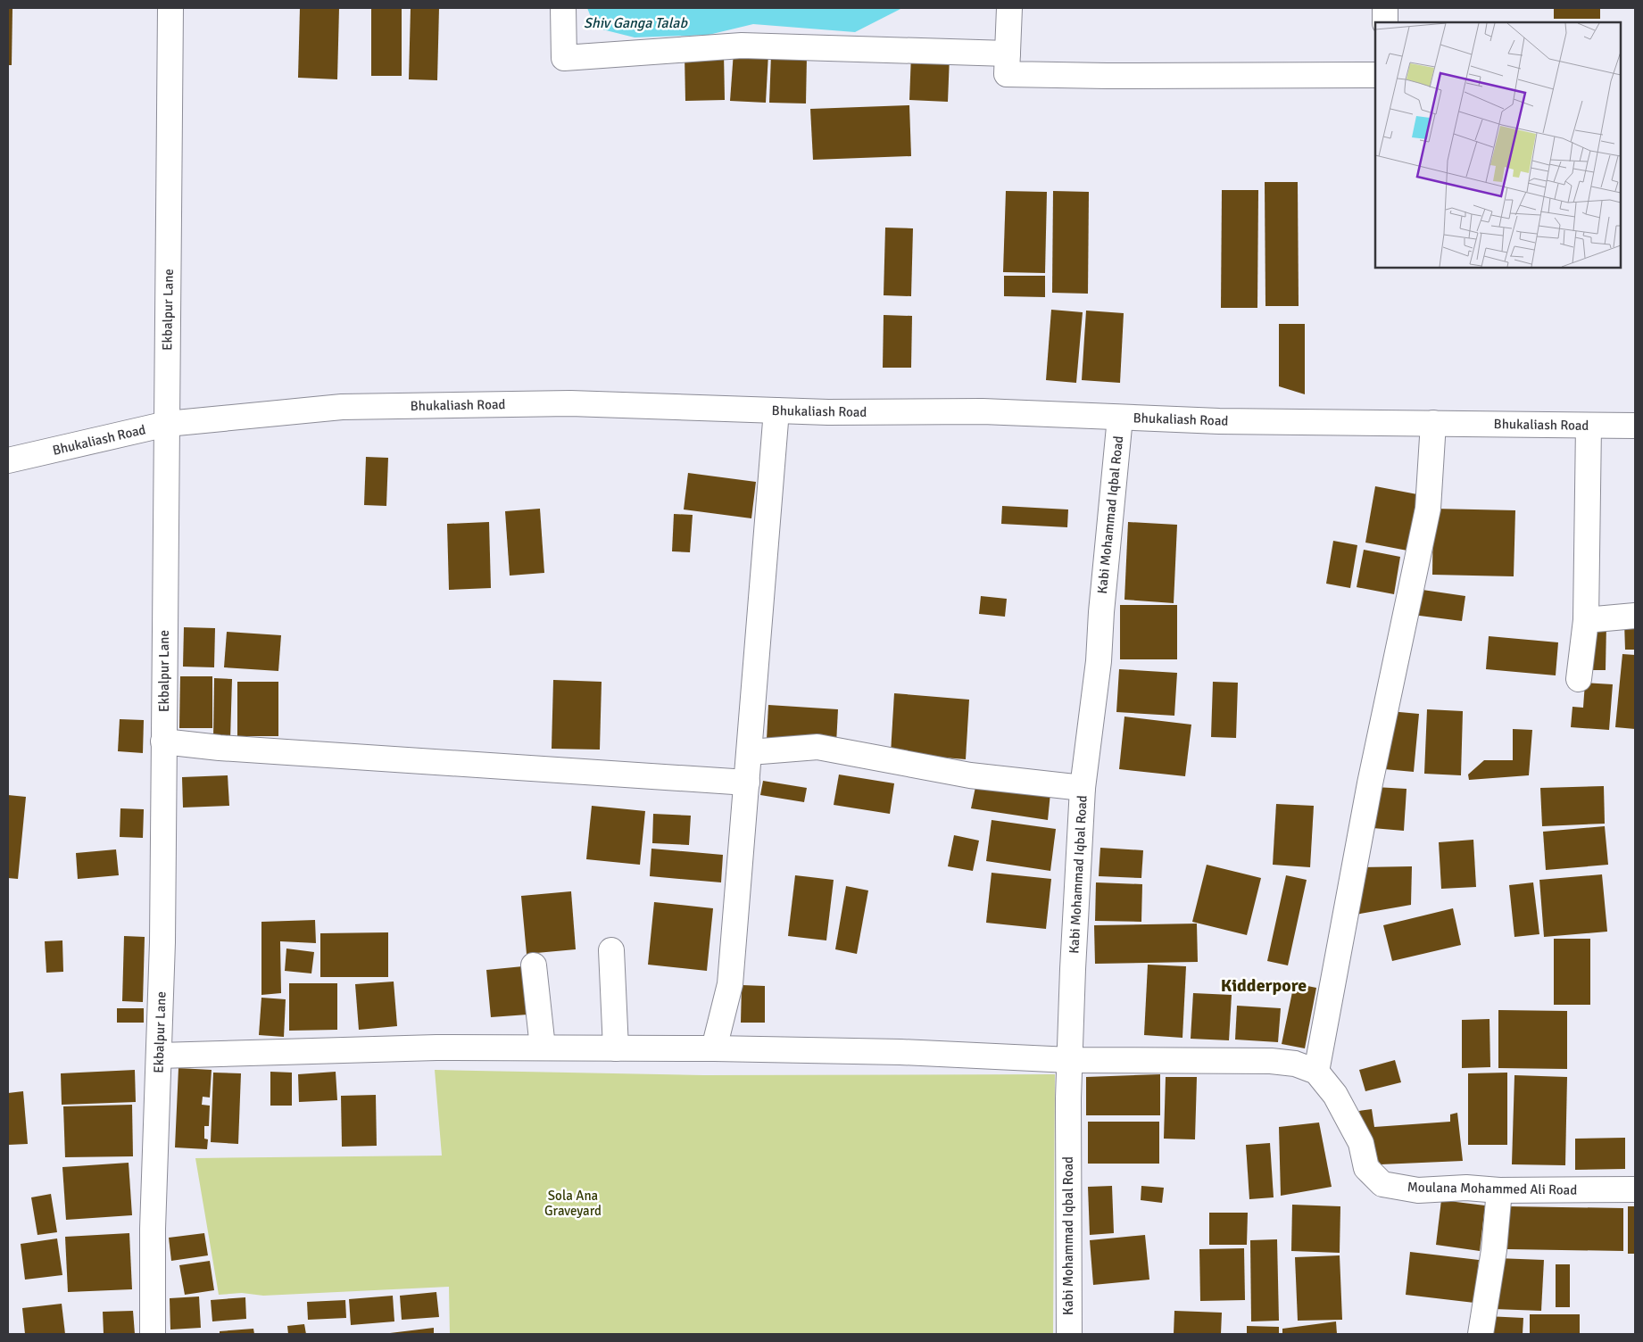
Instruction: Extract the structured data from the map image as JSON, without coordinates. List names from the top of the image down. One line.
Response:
{"streets":{"street":["Ekbalpur Lane","Bhukaliash Road","Kabi Mohammad Iqbal Road","Moulana Mohammed Ali Road"]},"crossings":[["Ekbalpur Lane","Bhukaliash Road"],["Bhukaliash Road","Kabi Mohammad Iqbal Road"]],"districts":["Kidderpore"],"water":["Shiv Ganga Talab"],"parks":["Sola Ana Graveyard"]}
